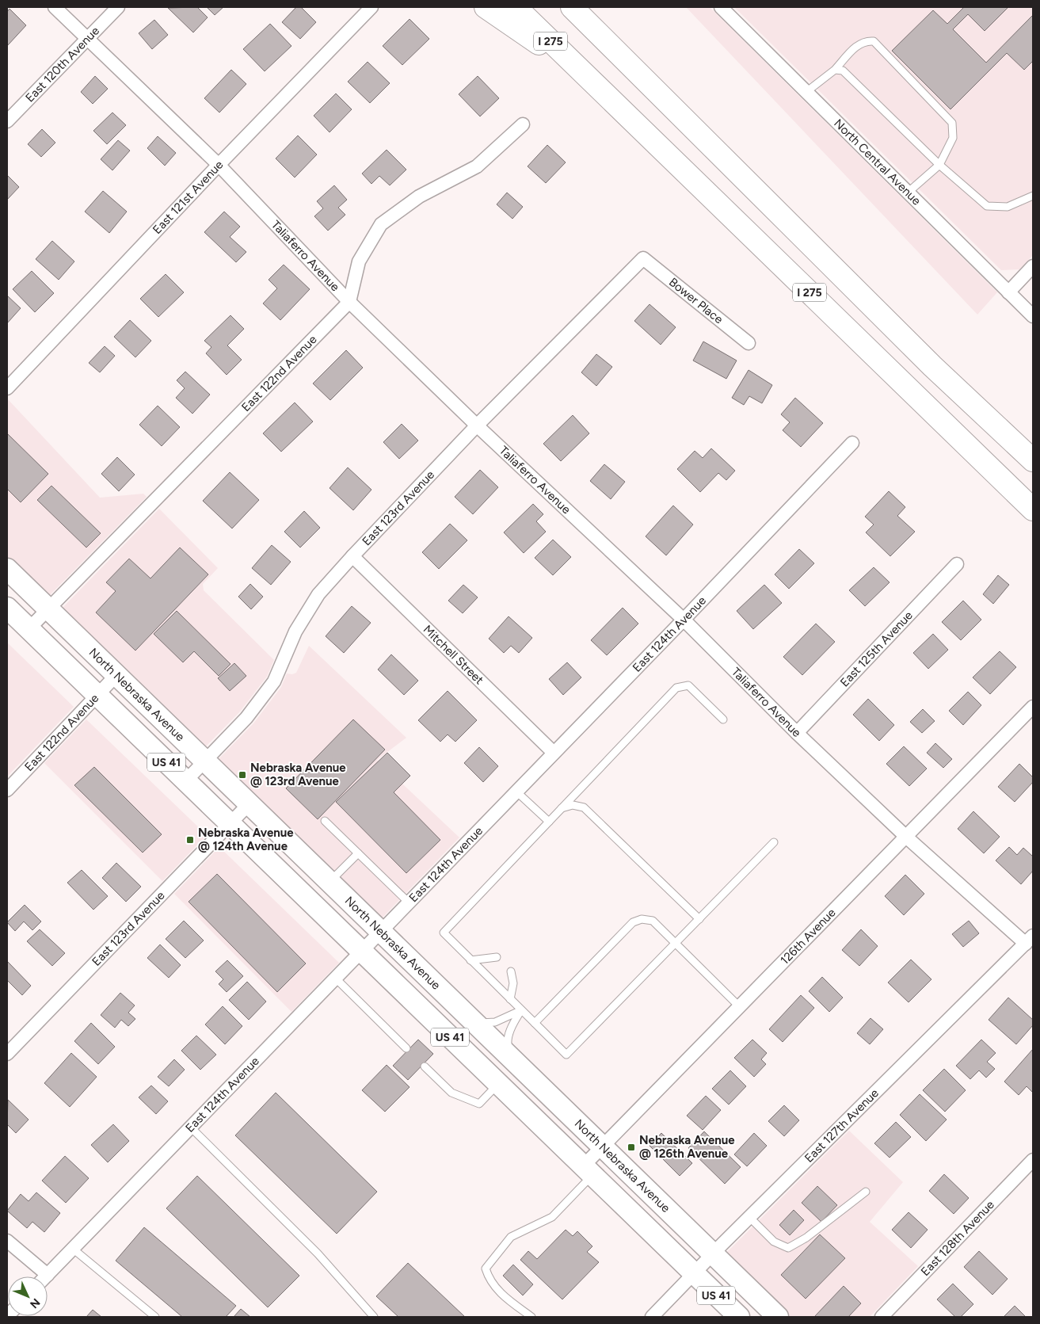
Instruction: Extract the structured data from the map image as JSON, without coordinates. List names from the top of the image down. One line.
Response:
{"streets":{"highway":["I 275"],"main road":["North Nebraska Avenue","US 41"],"street":["East 120th Avenue","North Central Avenue","East 121st Avenue","Taliaferro Avenue","Bower Place","East 122nd Avenue","East 123rd Avenue","East 124th Avenue","East 125th Avenue","Mitchell Street","126th Avenue","East 127th Avenue","East 128th Avenue"]},"crossings":[["East 120th Avenue","Taliaferro Avenue"],["East 121st Avenue","Taliaferro Avenue"],["Taliaferro Avenue","East 122nd Avenue"],["Taliaferro Avenue","East 123rd Avenue"],["Taliaferro Avenue","East 124th Avenue"],["Taliaferro Avenue","East 125th Avenue"],["Taliaferro Avenue","126th Avenue"],["Taliaferro Avenue","East 127th Avenue"],["Bower Place","East 123rd Avenue"],["East 122nd Avenue","North Nebraska Avenue"],["East 122nd Avenue","US 41"],["East 123rd Avenue","Mitchell Street"],["East 123rd Avenue","North Nebraska Avenue"],["East 123rd Avenue","US 41"],["East 124th Avenue","Mitchell Street"],["East 124th Avenue","North Nebraska Avenue"],["East 124th Avenue","US 41"],["North Nebraska Avenue","126th Avenue"],["North Nebraska Avenue","East 127th Avenue"],["US 41","126th Avenue"],["US 41","East 127th Avenue"]],"places":{"transit":["Nebraska Avenue @ 123rd Avenue","Nebraska Avenue @ 124th Avenue","Nebraska Avenue @ 126th Avenue"]},"north":"bottom right"}
